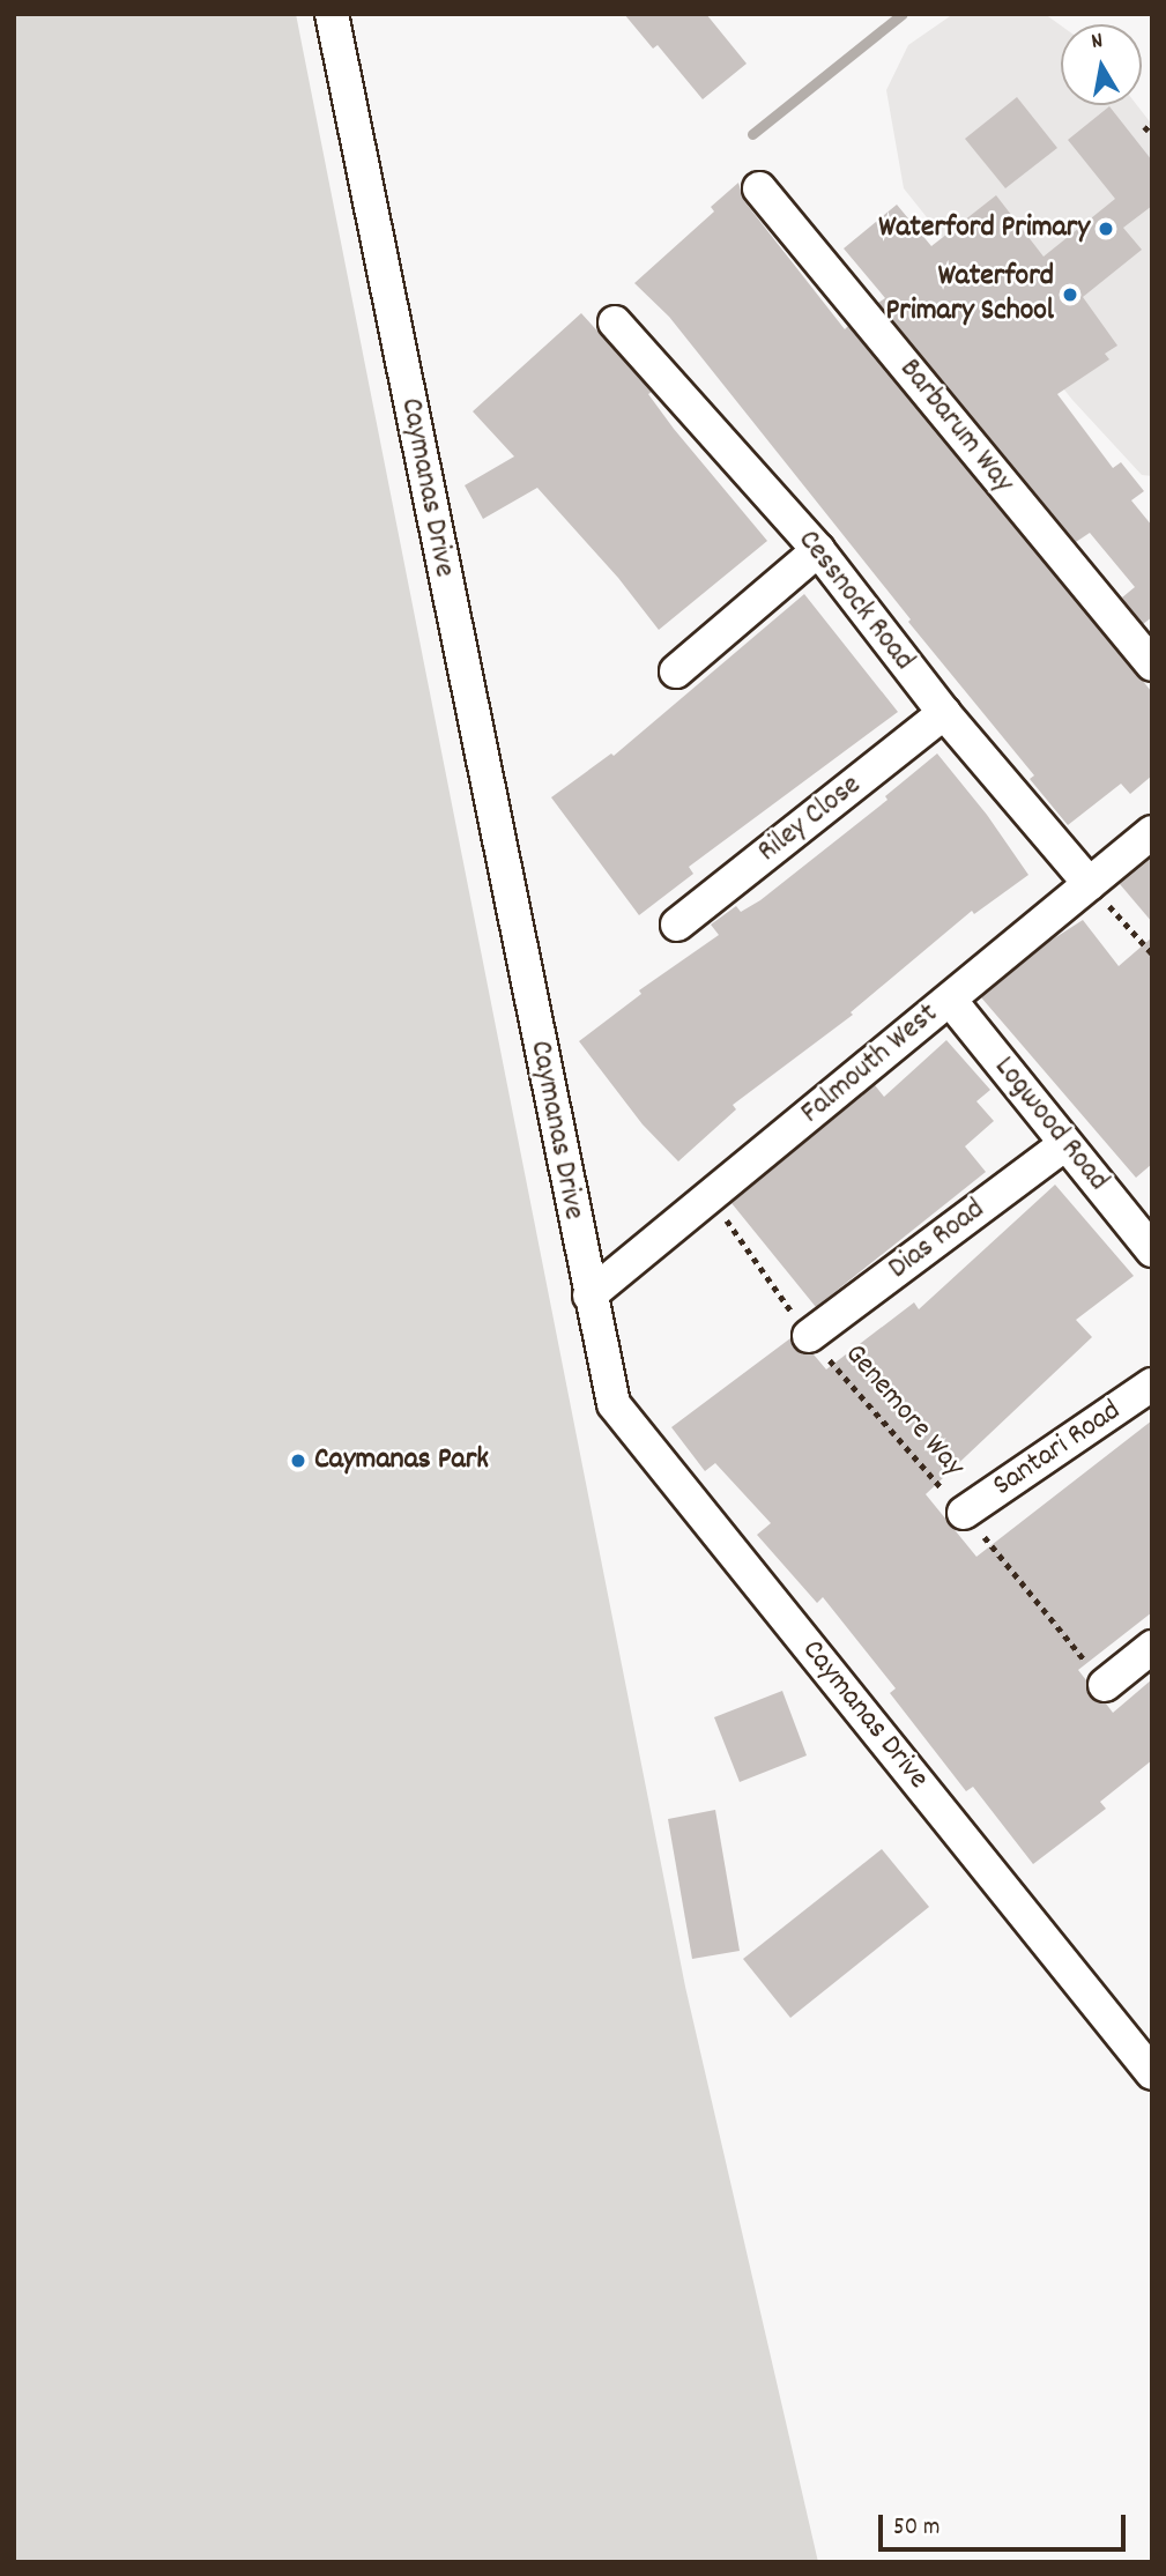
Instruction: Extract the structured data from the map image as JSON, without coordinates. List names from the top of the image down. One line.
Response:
{"streets":{"street":["Barbarum Way","Caymanas Drive","Cessnock Road","Riley Close","Falmouth West","Logwood Road","Dias Road","Santari Road"],"path":["Genemore Way"]},"crossings":[["Caymanas Drive","Falmouth West"],["Cessnock Road","Riley Close"],["Cessnock Road","Falmouth West"],["Falmouth West","Logwood Road"],["Falmouth West","Genemore Way"],["Logwood Road","Dias Road"],["Dias Road","Genemore Way"],["Genemore Way","Santari Road"]],"places":["Waterford Primary","Waterford Primary School","Caymanas Park"],"scale_bar":"50 m","north":"top"}
